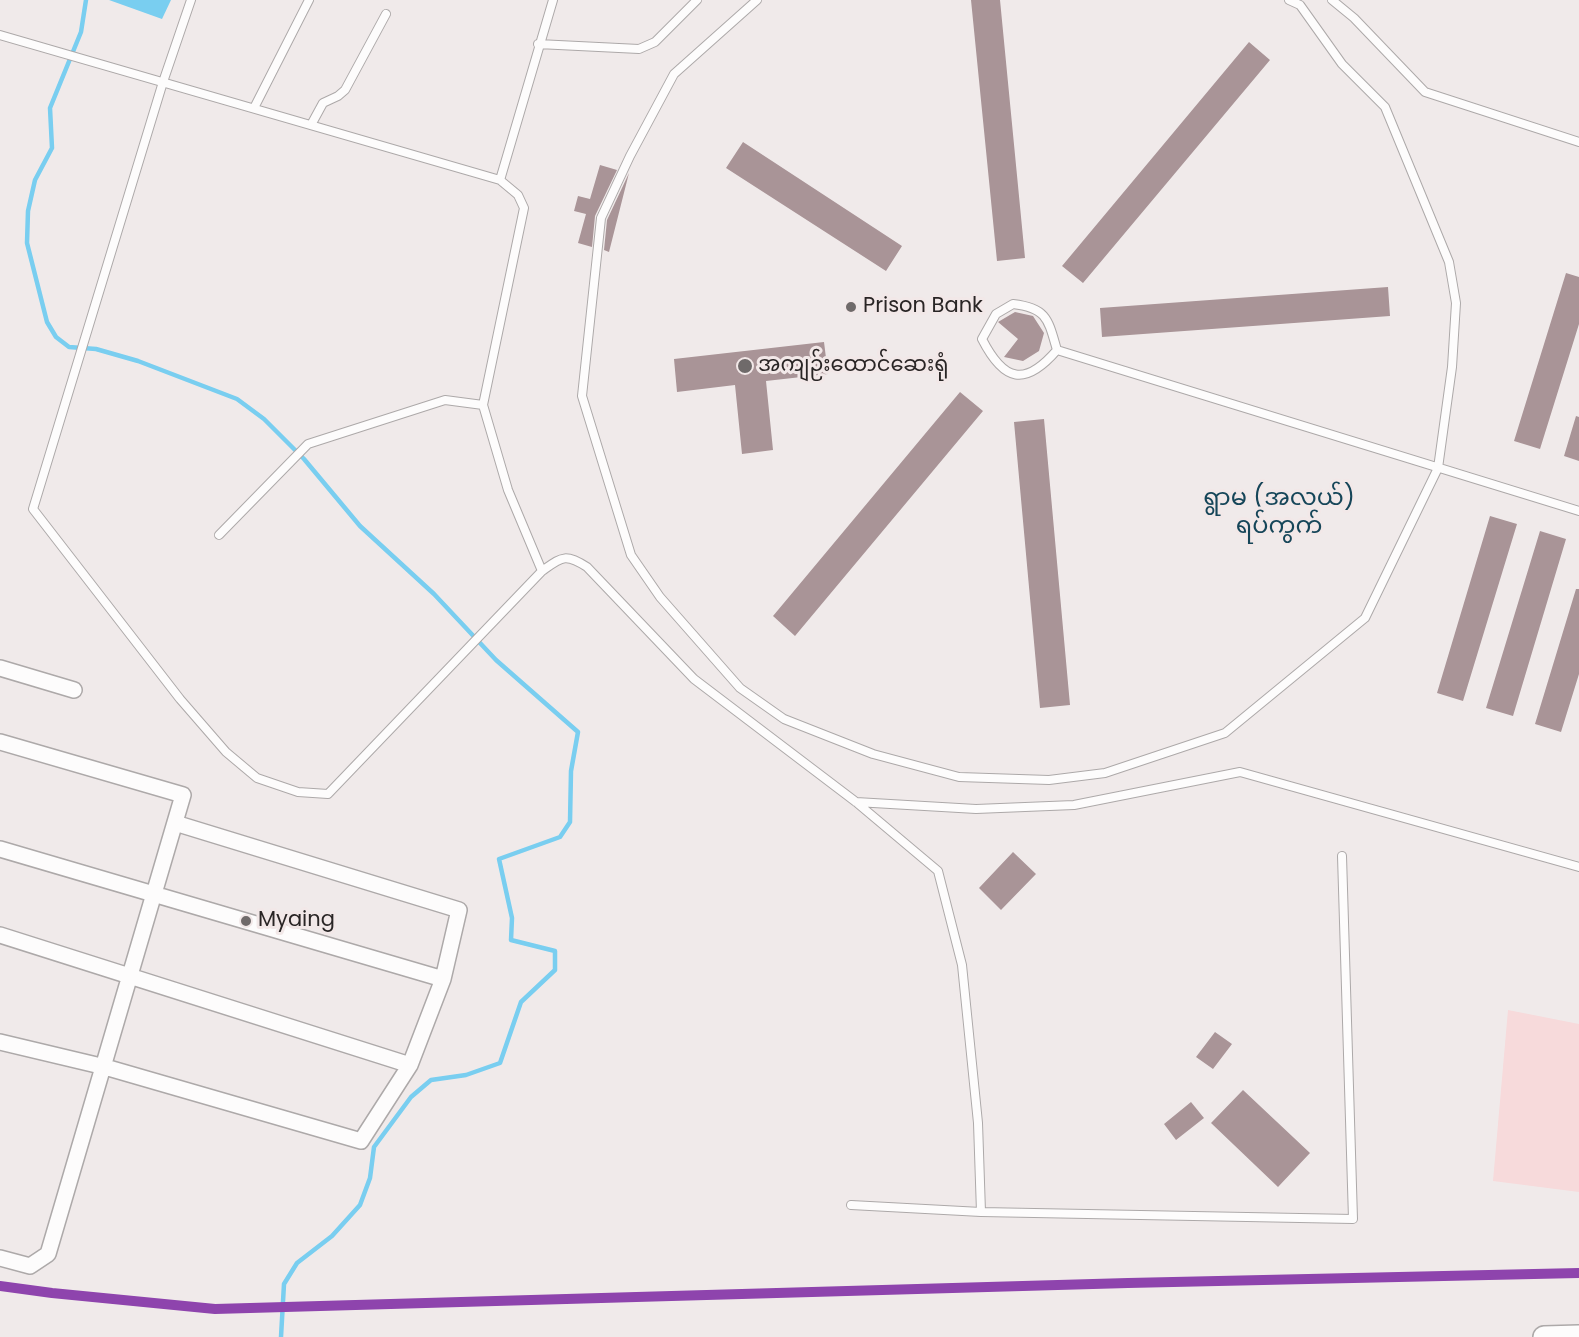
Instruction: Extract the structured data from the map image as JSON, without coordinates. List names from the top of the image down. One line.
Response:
{"districts":["ရွာမ (အလယ်) ရပ်ကွက်"],"places":["Prison Bank","အကျဉ်းထောင်ဆေးရုံ","Myaing"]}
